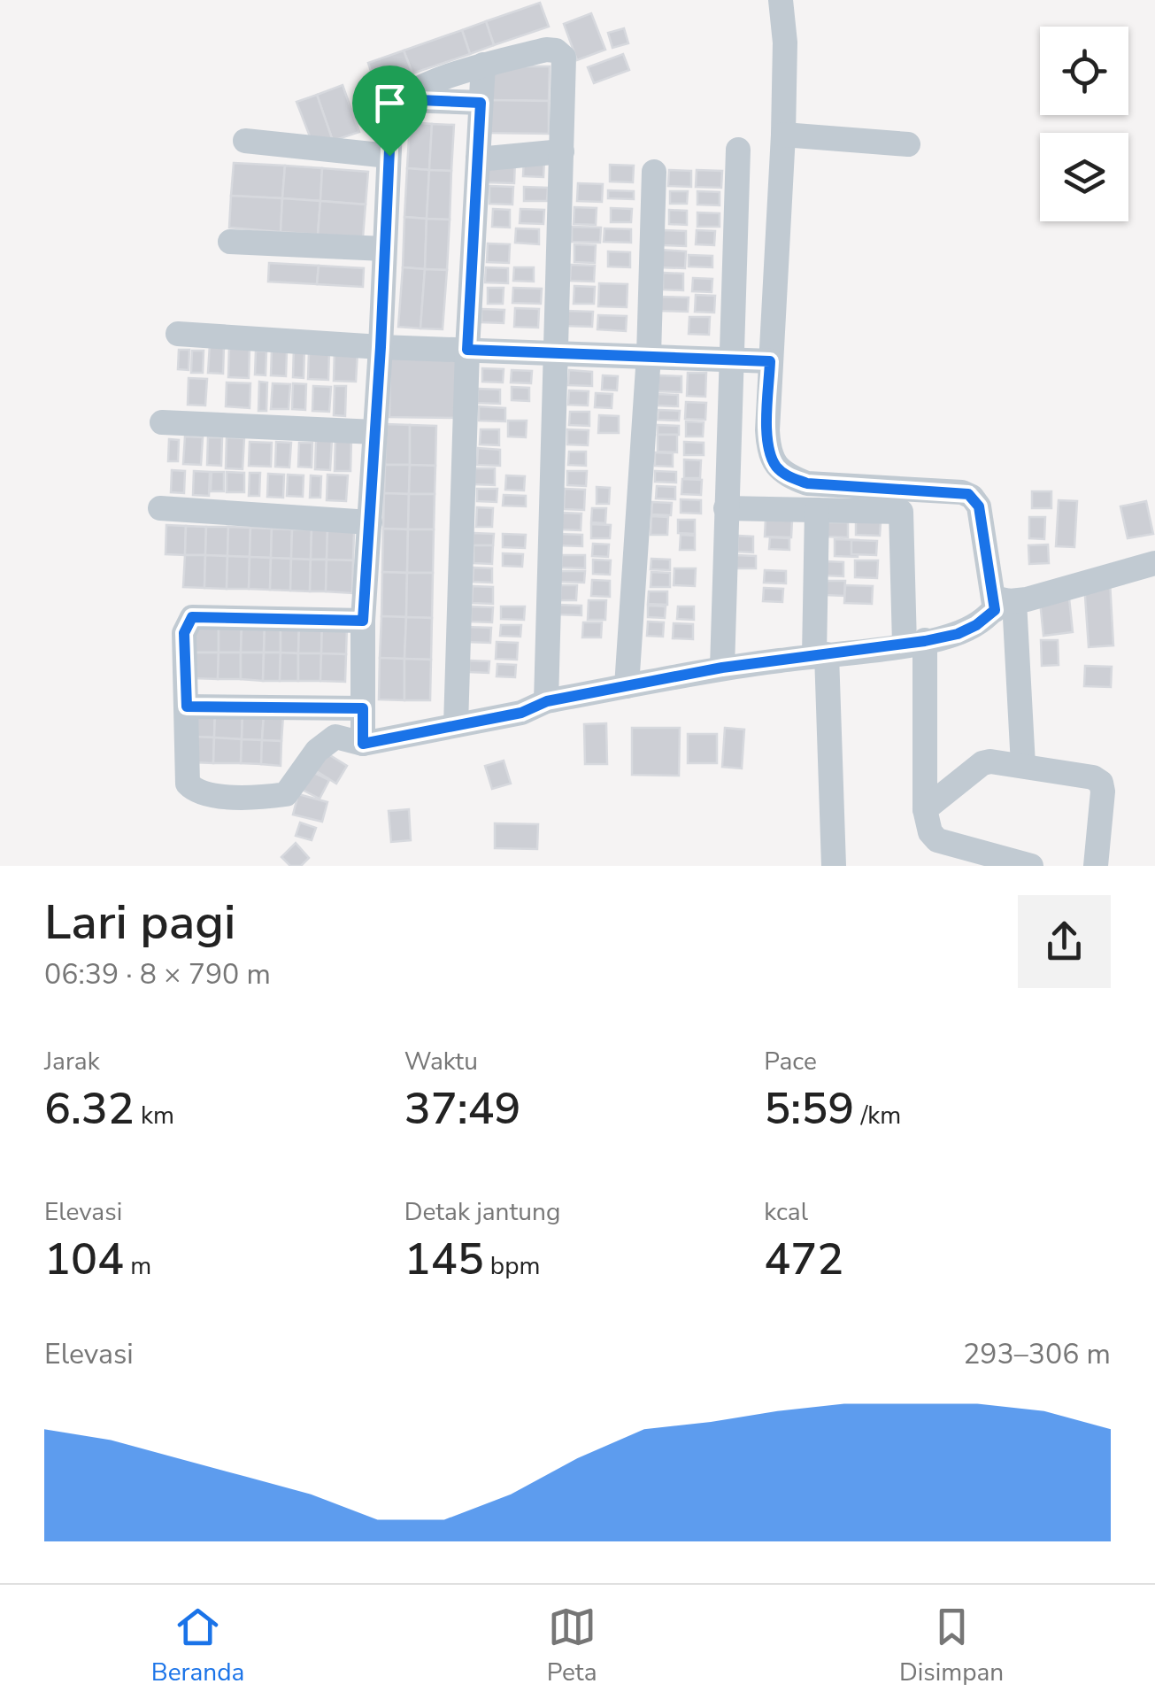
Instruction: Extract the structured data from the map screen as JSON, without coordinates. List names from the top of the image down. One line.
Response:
{"page":{"heading":["Lari pagi","06:39 · 8 × 790 m"],"stats":[["Jarak","6.32 km"],["Waktu","37:49"],["Pace","5:59 /km"],["Elevasi","104 m"],["Detak jantung","145 bpm"],["kcal","472"]],"chart":["Elevasi","293–306 m"],"tabs":["Beranda","Peta","Disimpan"]}}
